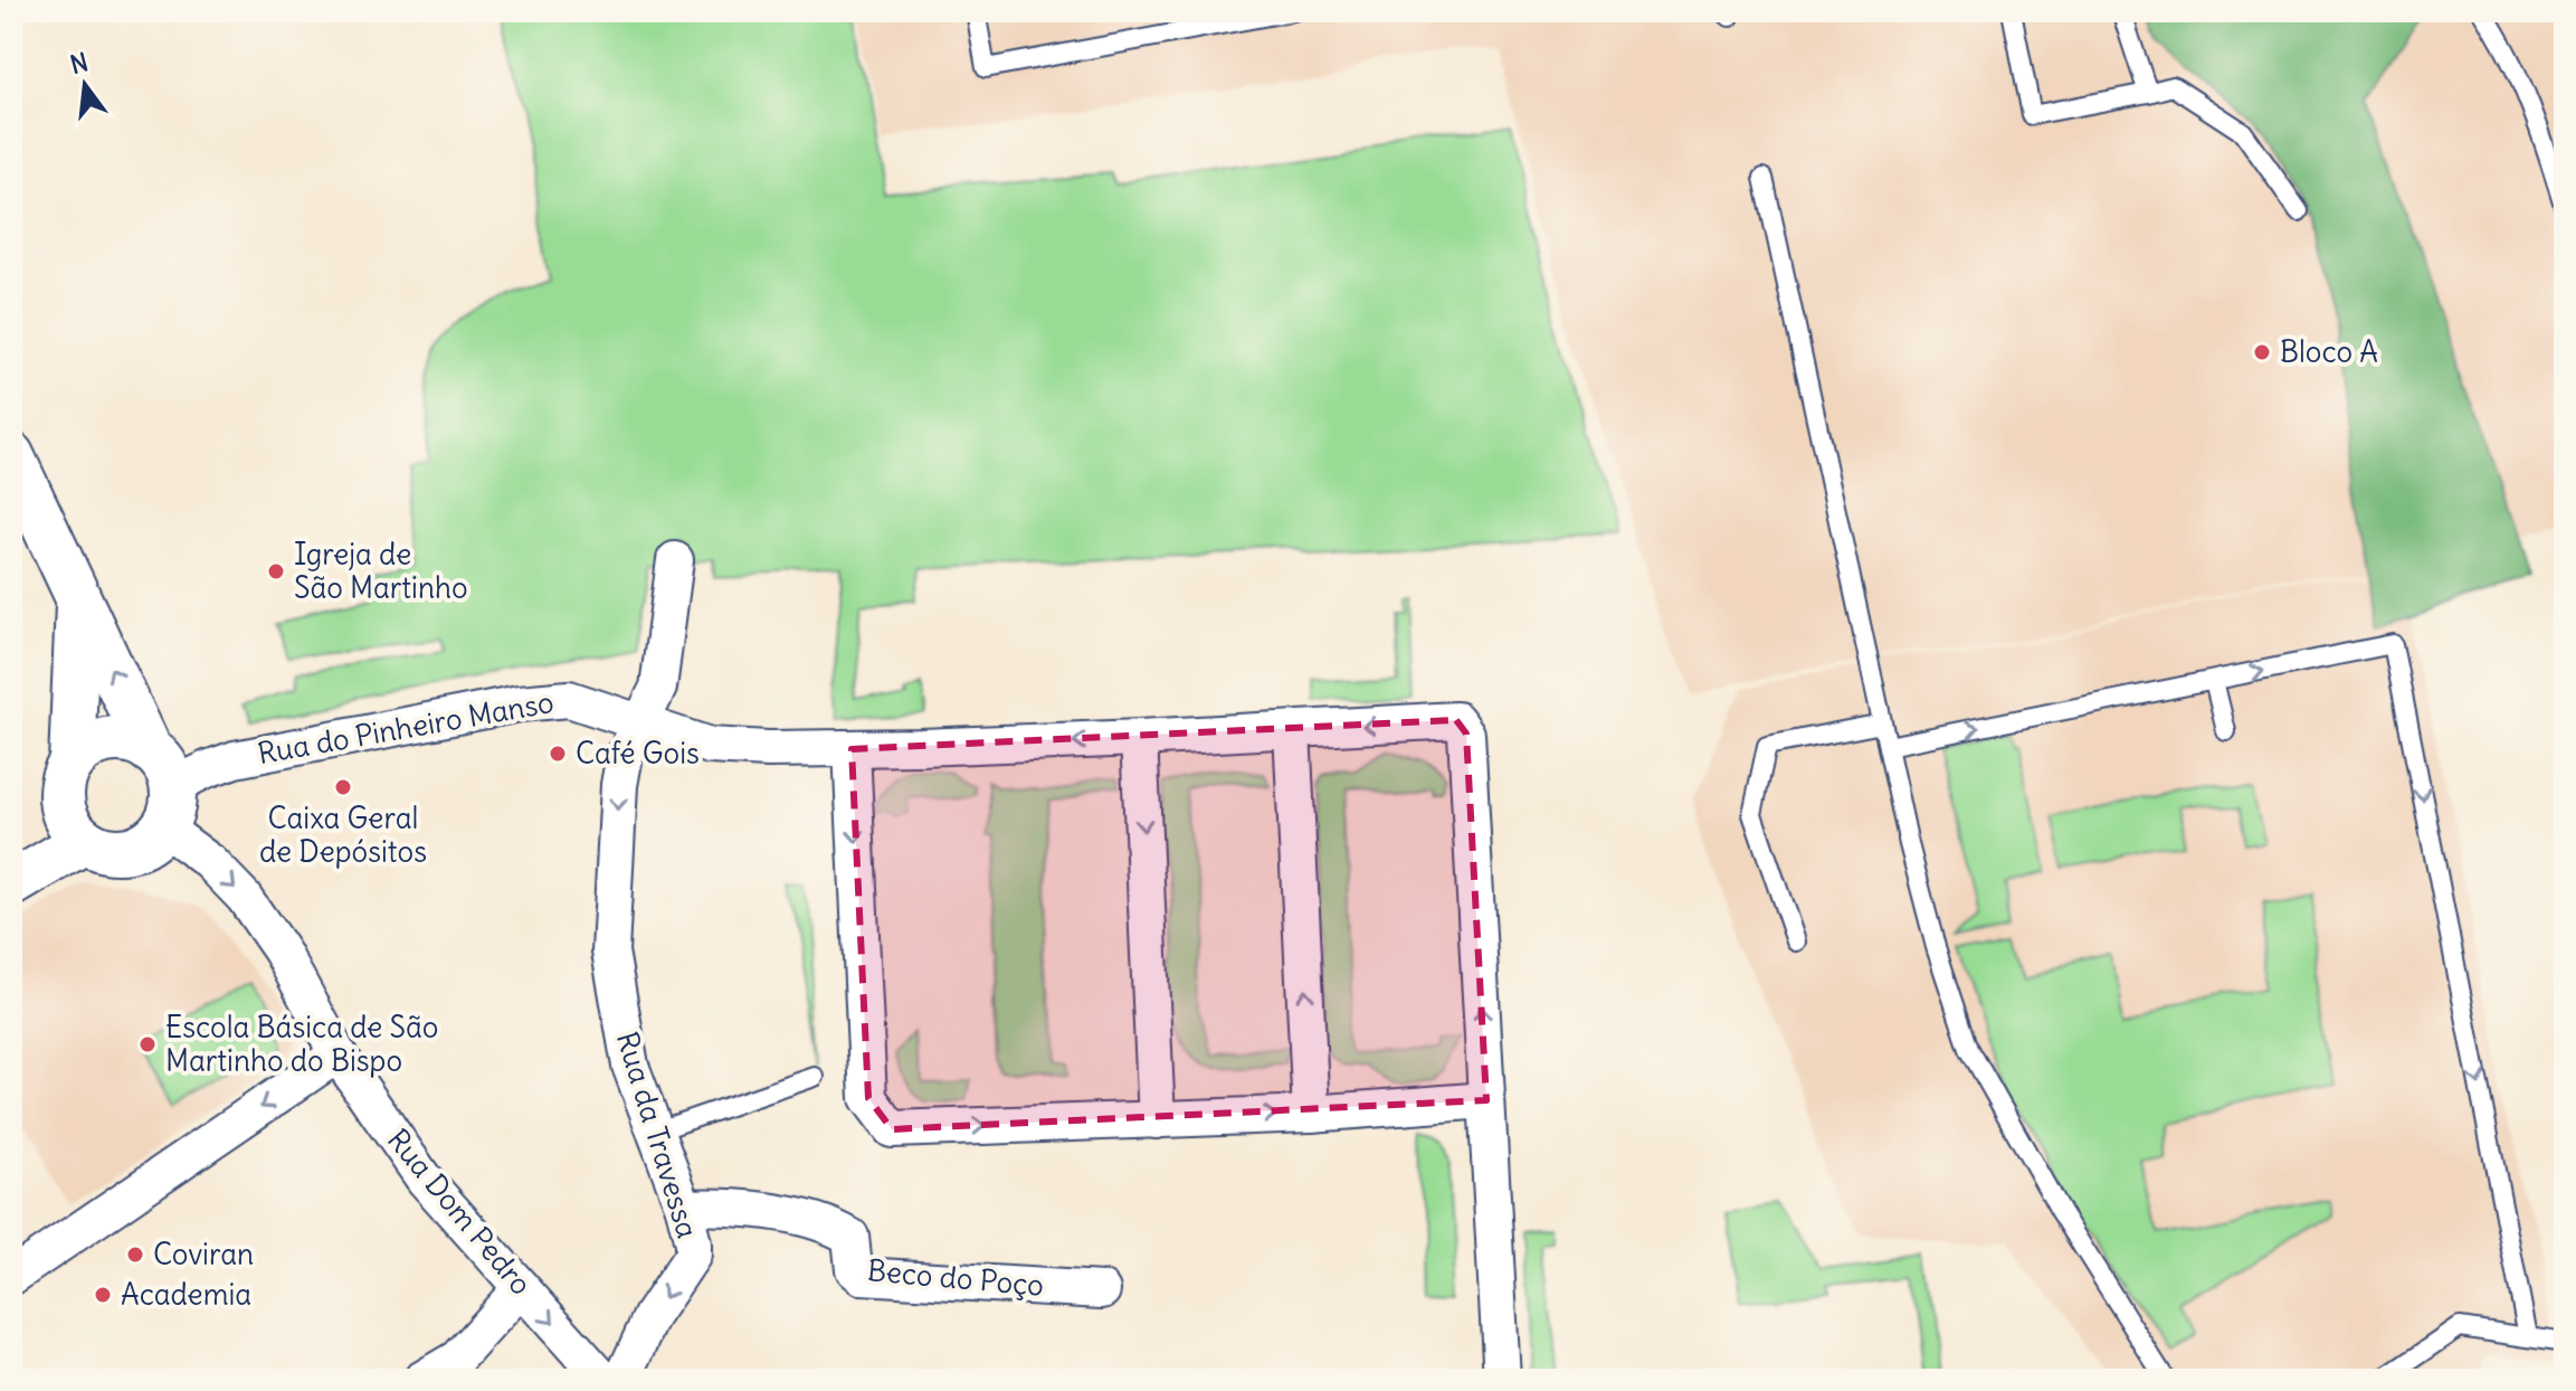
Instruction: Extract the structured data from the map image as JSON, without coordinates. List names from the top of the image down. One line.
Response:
{"streets":{"street":["Rua do Pinheiro Manso","Rua da Travessa","Rua Dom Pedro","Beco do Poço"]},"crossings":[["Rua do Pinheiro Manso","Rua da Travessa"],["Rua do Pinheiro Manso","Rua Dom Pedro"],["Rua da Travessa","Beco do Poço"]],"one_way":["Rua da Travessa","Rua Dom Pedro"],"places":["Bloco A","Igreja de São Martinho","Café Gois","Caixa Geral de Depósitos","Escola Básica de São Martinho do Bispo","Coviran","Academia"],"north":"top"}
